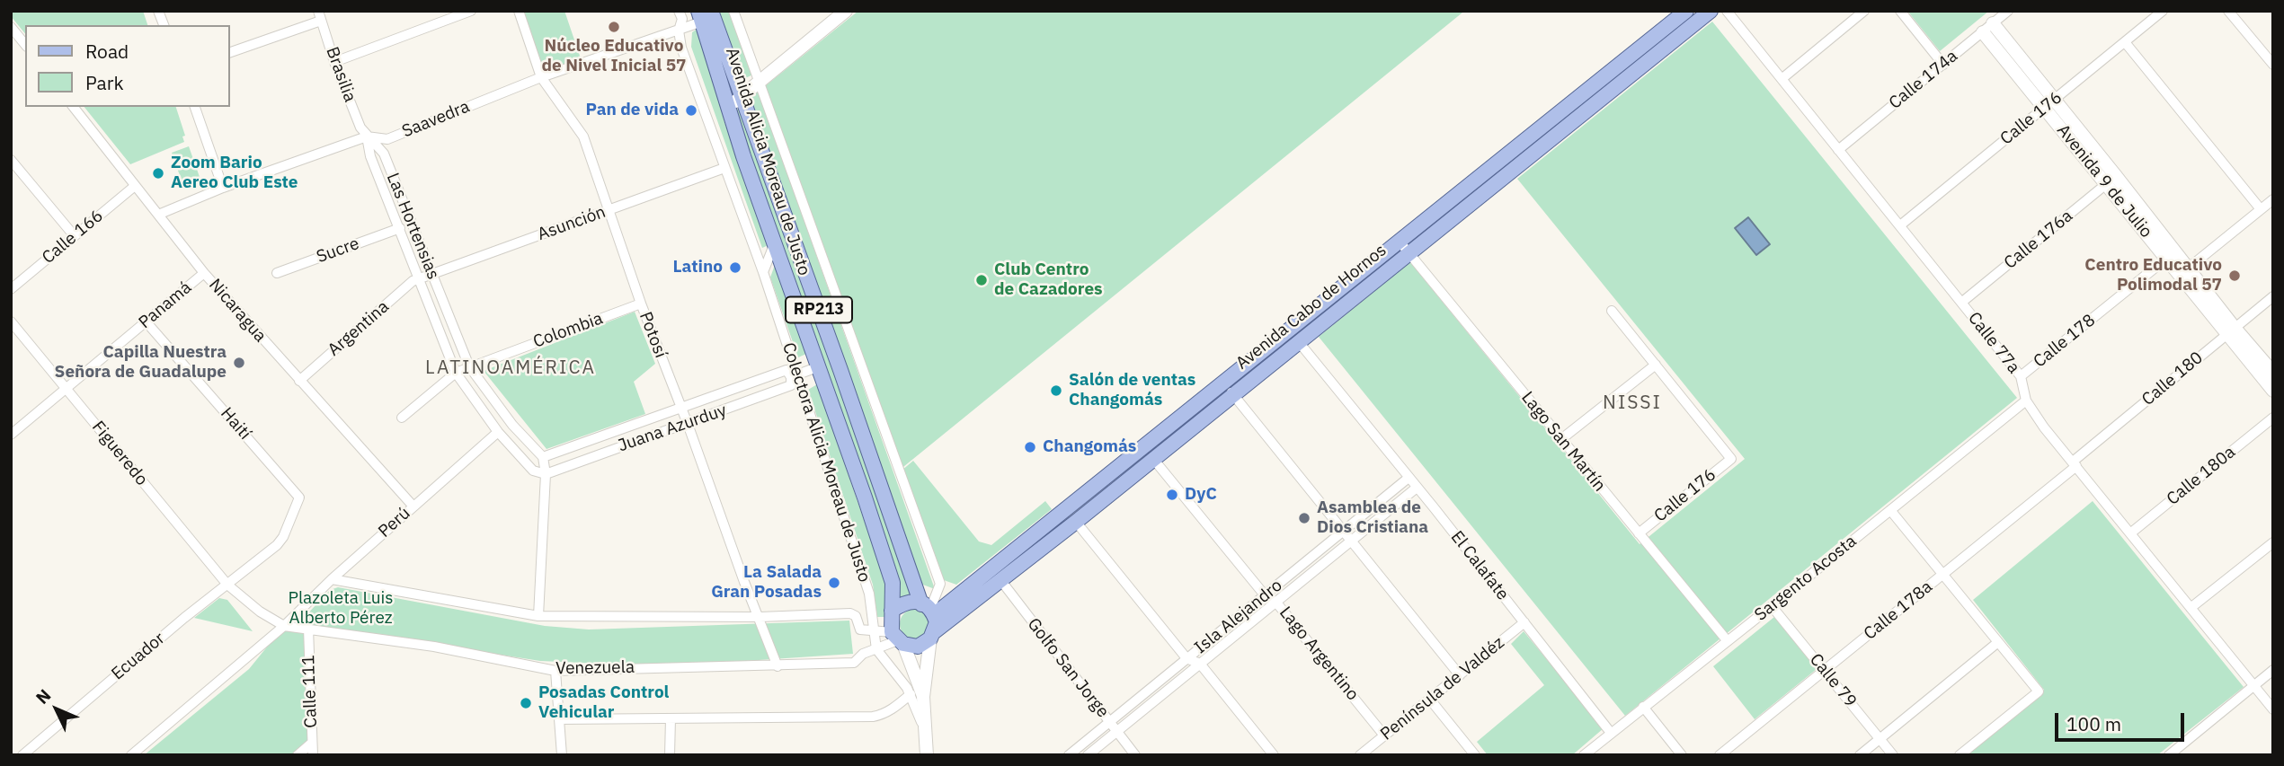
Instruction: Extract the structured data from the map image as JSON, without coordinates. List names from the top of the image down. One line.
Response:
{"streets":{"main road":["Avenida Alicia Moreau de Justo","Avenida 9 de Julio","Avenida Cabo de Hornos","RP213"],"street":["Brasilia","Calle 174a","Calle 176","Saavedra","Asunción","Las Hortensias","Calle 166","Calle 176a","Sucre","Panamá","Nicaragua","Argentina","Colombia","Potosí","Calle 178","Calle 77a","Calle 180","Haití","Juana Azurduy","Lago San Martín","Figueredo","Colectora Alicia Moreau de Justo","Calle 180a","Perú","El Calafate","Sargento Acosta","Calle 178a","Isla Alejandro","Lago Argentino","Ecuador","Venezuela","Golfo San Jorge","Calle 79","Península de Valdéz","Calle 111"]},"crossings":[["Brasilia","Saavedra"],["Brasilia","Las Hortensias"],["Calle 174a","Avenida 9 de Julio"],["Calle 174a","Calle 77a"],["Calle 176","Avenida 9 de Julio"],["Calle 176","Calle 77a"],["Calle 176","Lago San Martín"],["Saavedra","Avenida Alicia Moreau de Justo"],["Saavedra","Las Hortensias"],["Saavedra","Nicaragua"],["Saavedra","Potosí"],["Saavedra","Colectora Alicia Moreau de Justo"],["Avenida Alicia Moreau de Justo","Avenida Cabo de Hornos"],["Avenida Alicia Moreau de Justo","Juana Azurduy"],["Avenida Alicia Moreau de Justo","Venezuela"],["Avenida 9 de Julio","Calle 176a"],["Avenida 9 de Julio","Calle 178"],["Avenida 9 de Julio","Calle 180"],["Asunción","Las Hortensias"],["Asunción","Argentina"],["Asunción","Potosí"],["Asunción","Colectora Alicia Moreau de Justo"],["Las Hortensias","Sucre"],["Las Hortensias","Argentina"],["Las Hortensias","Colombia"],["Las Hortensias","Juana Azurduy"],["Las Hortensias","Perú"],["Calle 166","Nicaragua"],["Calle 176a","Calle 77a"],["Panamá","Nicaragua"],["Panamá","Haití"],["Panamá","Figueredo"],["Avenida Cabo de Hornos","Lago San Martín"],["Avenida Cabo de Hornos","El Calafate"],["Avenida Cabo de Hornos","Lago Argentino"],["Avenida Cabo de Hornos","Venezuela"],["Avenida Cabo de Hornos","Golfo San Jorge"],["Nicaragua","Argentina"],["Nicaragua","Perú"],["Colombia","Potosí"],["Potosí","Juana Azurduy"],["Potosí","Venezuela"],["Calle 178","Calle 77a"],["Calle 77a","Calle 180"],["Calle 77a","Calle 180a"],["Calle 77a","Sargento Acosta"],["Calle 77a","Calle 178a"],["Calle 180","Calle 178a"],["Haití","Ecuador"],["Juana Azurduy","Colectora Alicia Moreau de Justo"],["Lago San Martín","Sargento Acosta"],["Figueredo","Ecuador"],["Figueredo","Venezuela"],["Colectora Alicia Moreau de Justo","Venezuela"],["Perú","Venezuela"],["El Calafate","Sargento Acosta"],["El Calafate","Isla Alejandro"],["El Calafate","Península de Valdéz"],["Sargento Acosta","Calle 79"],["Calle 178a","Calle 79"],["Isla Alejandro","Lago Argentino"],["Isla Alejandro","Golfo San Jorge"],["Lago Argentino","Península de Valdéz"],["Ecuador","Venezuela"],["Venezuela","Calle 111"]],"districts":["LATINOAMÉRICA","NISSI"],"parks":["Plazoleta Luis Alberto Pérez"],"places":["Núcleo Educativo de Nivel Inicial 57","Pan de vida","Zoom Bario Aereo Club Este","Latino","Centro Educativo Polimodal 57","Club Centro de Cazadores","Capilla Nuestra Señora de Guadalupe","Salón de ventas Changomás","Changomás","DyC","Asamblea de Dios Cristiana","La Salada Gran Posadas","Posadas Control Vehicular"],"legend":["Road","Park"],"scale_bar":"100 m","north":"top left"}
